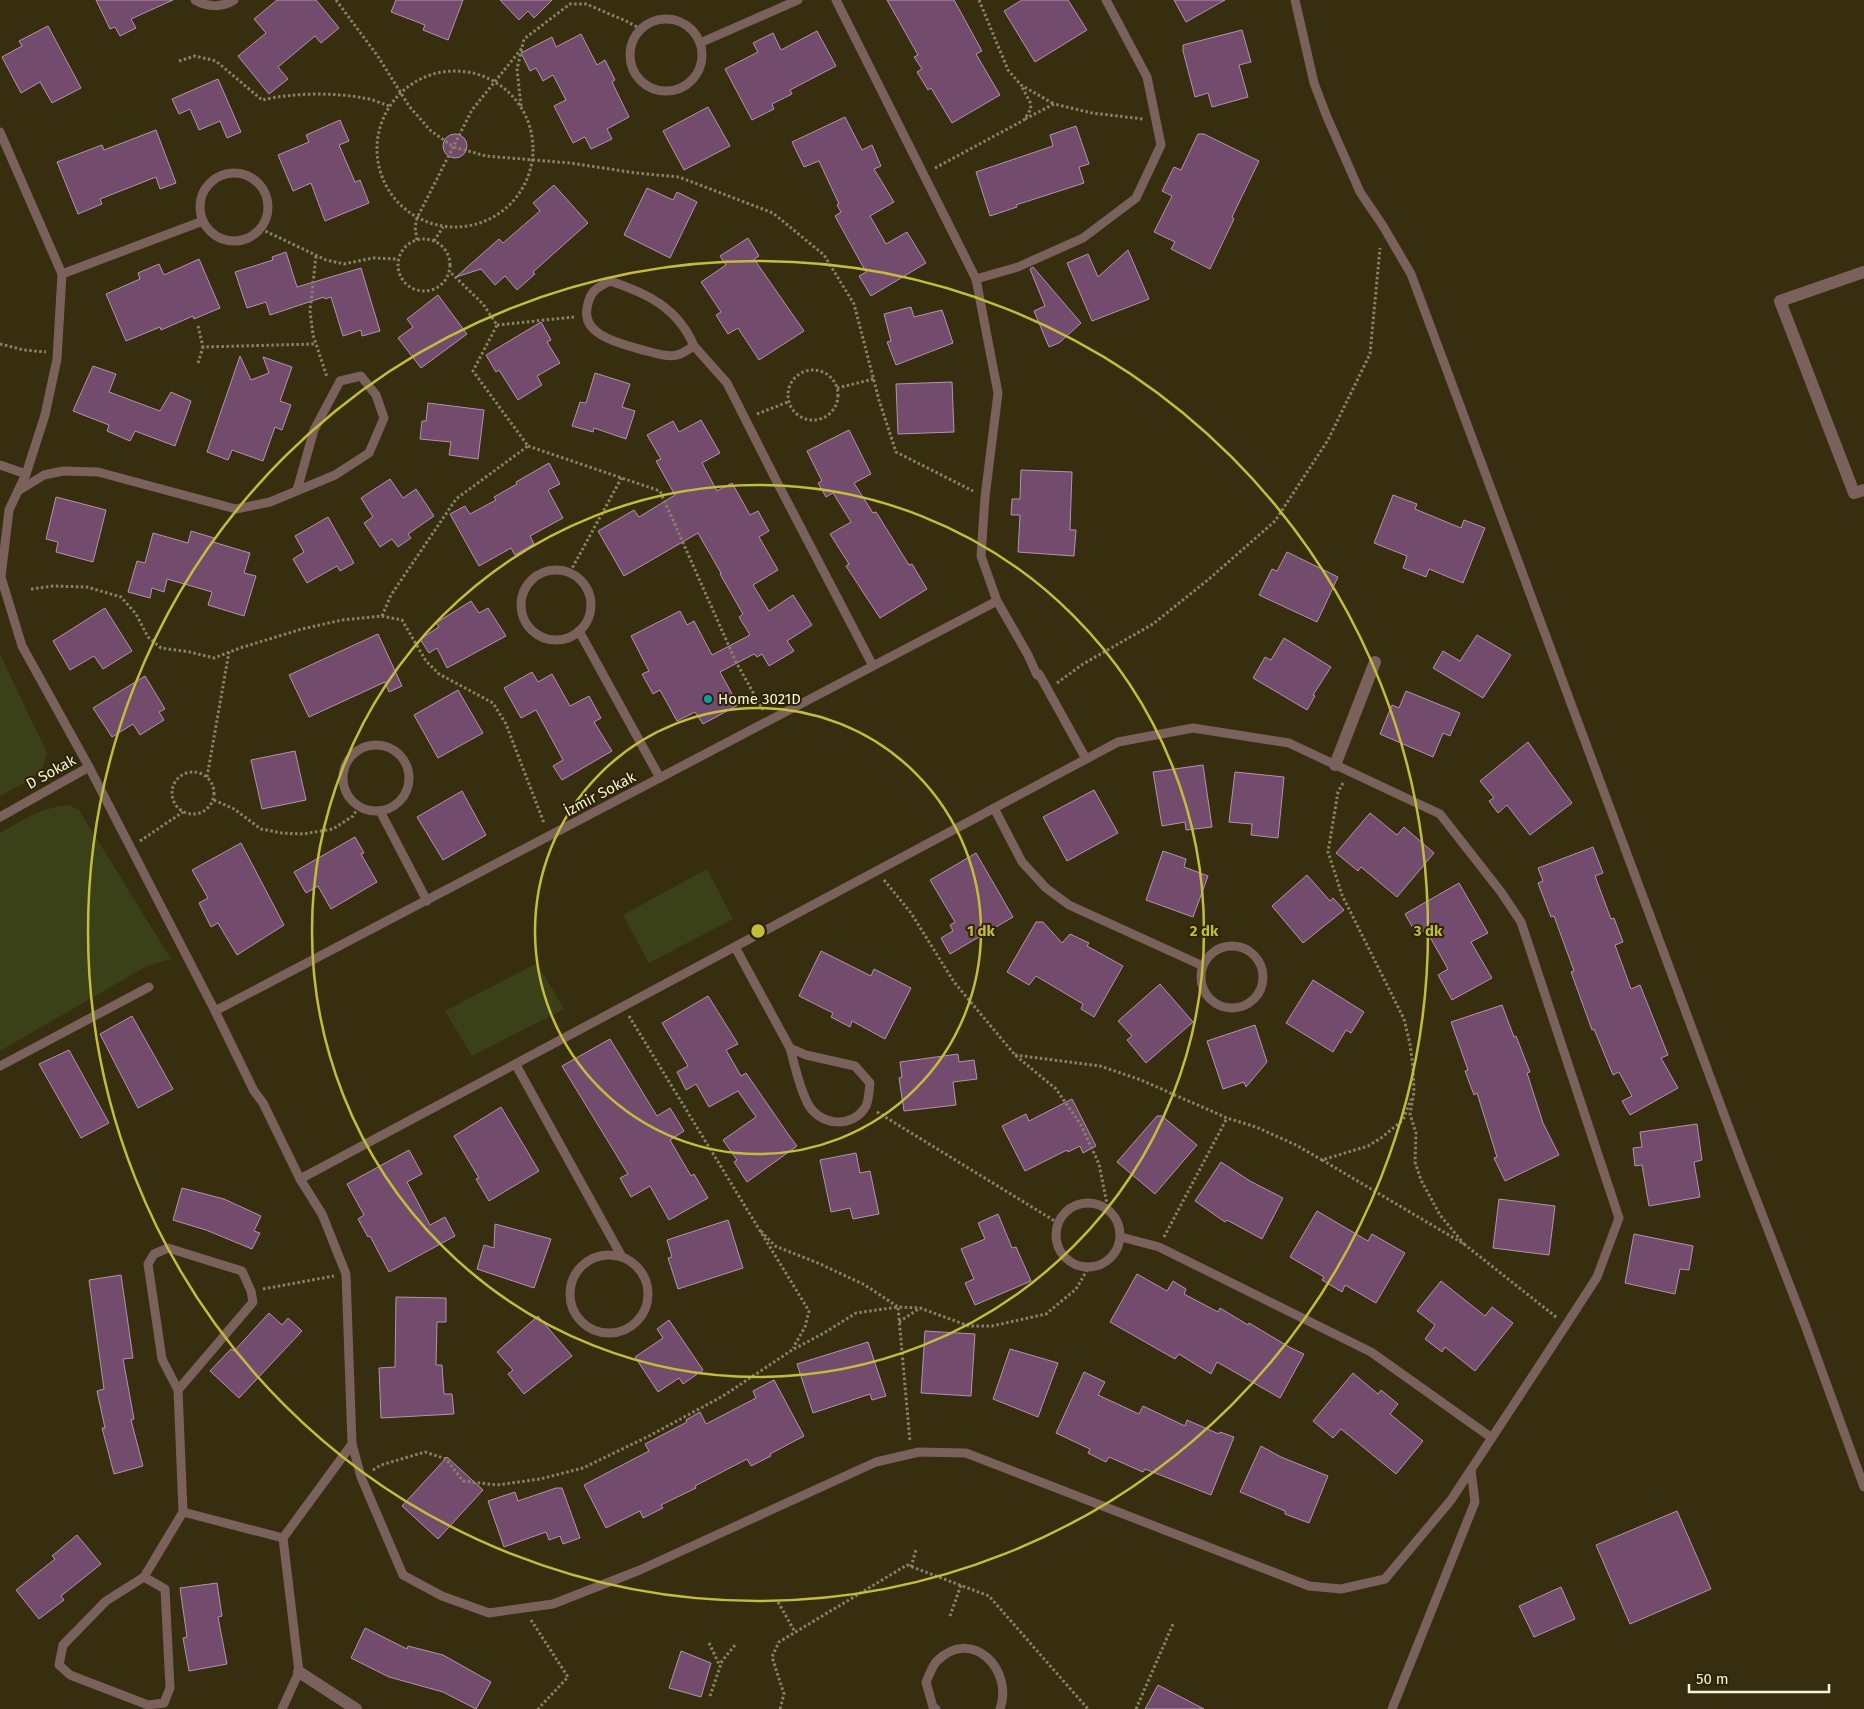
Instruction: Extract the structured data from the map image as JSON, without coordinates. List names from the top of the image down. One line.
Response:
{"streets":{"lane":["D Sokak","İzmir Sokak"]},"places":["Home 3021D"],"scale_bar":"50 m","rings":["1 dk","2 dk","3 dk"]}
